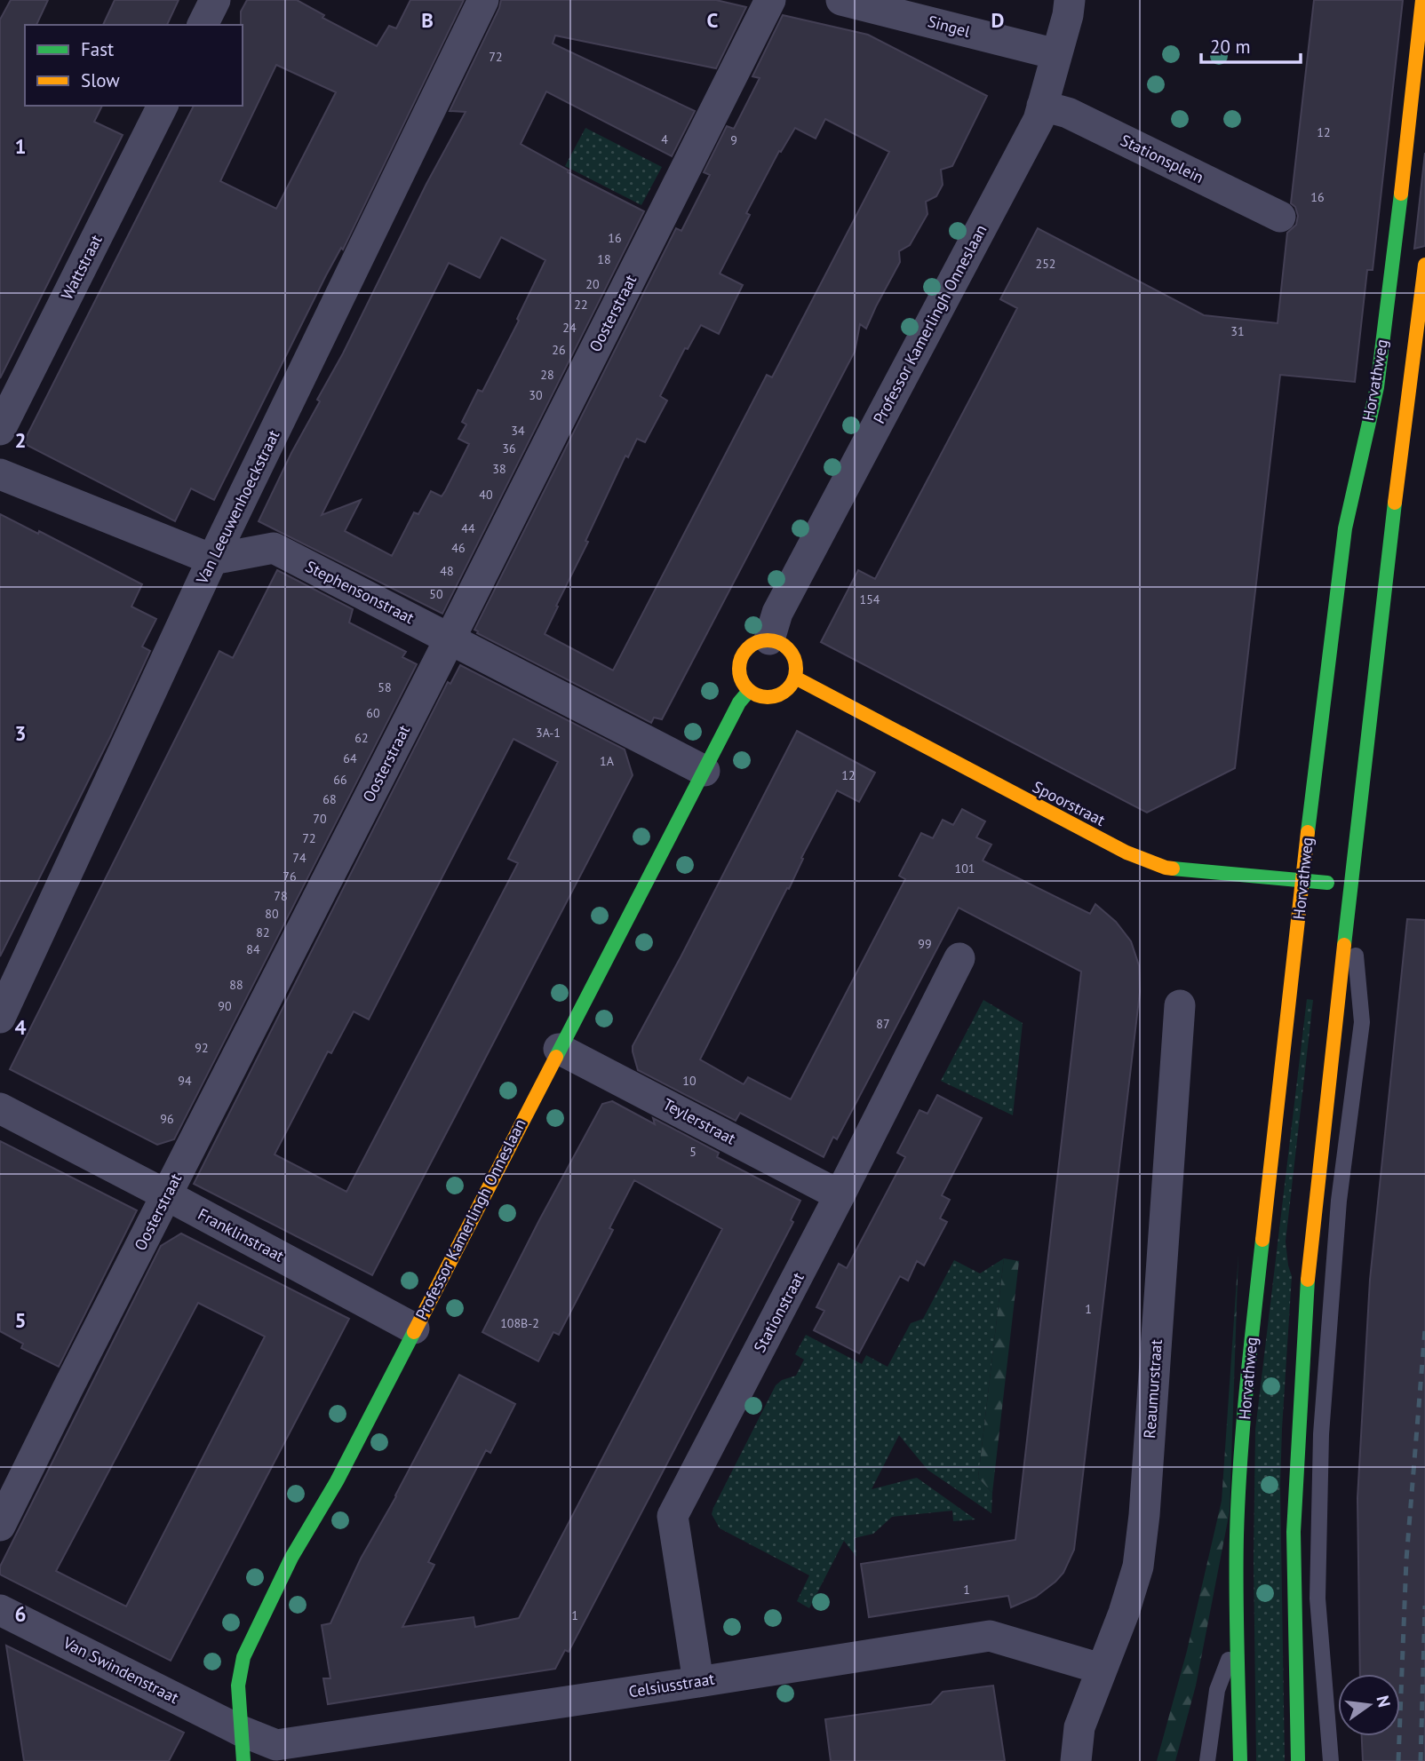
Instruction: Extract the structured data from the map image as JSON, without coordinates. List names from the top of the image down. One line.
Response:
{"streets":{"main road":["Professor Kamerlingh Onneslaan","Horvathweg","Spoorstraat"],"street":["Singel","Stationsplein","Wattstraat","Oosterstraat","Van Leeuwenhoeckstraat","Stephensonstraat","Teylerstraat","Franklinstraat","Stationstraat","Reaumurstraat","Van Swindenstraat","Celsiusstraat"]},"crossings":[["Singel","Professor Kamerlingh Onneslaan"],["Stationsplein","Professor Kamerlingh Onneslaan"],["Oosterstraat","Stephensonstraat"],["Oosterstraat","Franklinstraat"],["Professor Kamerlingh Onneslaan","Stephensonstraat"],["Professor Kamerlingh Onneslaan","Spoorstraat"],["Professor Kamerlingh Onneslaan","Teylerstraat"],["Professor Kamerlingh Onneslaan","Franklinstraat"],["Professor Kamerlingh Onneslaan","Van Swindenstraat"],["Professor Kamerlingh Onneslaan","Celsiusstraat"],["Horvathweg","Spoorstraat"],["Van Leeuwenhoeckstraat","Stephensonstraat"],["Teylerstraat","Stationstraat"],["Stationstraat","Celsiusstraat"],["Reaumurstraat","Celsiusstraat"],["Van Swindenstraat","Celsiusstraat"]],"house_numbers":["72","12","4","9","16","16","18","252","20","22","24","31","26","28","30","34","36","38","40","44","46","48","50","154","58","60","3A-1","62","64","1A","12","66","68","70","72","74","101","76","78","80","82","99","84","88","90","87","92","94","10","96","5","1","108B-2","1","1"],"legend":["Fast","Slow"],"scale_bar":"20 m","north":"right","grid":{"columns":["B","C","D"],"rows":["1","2","3","4","5","6"]}}
